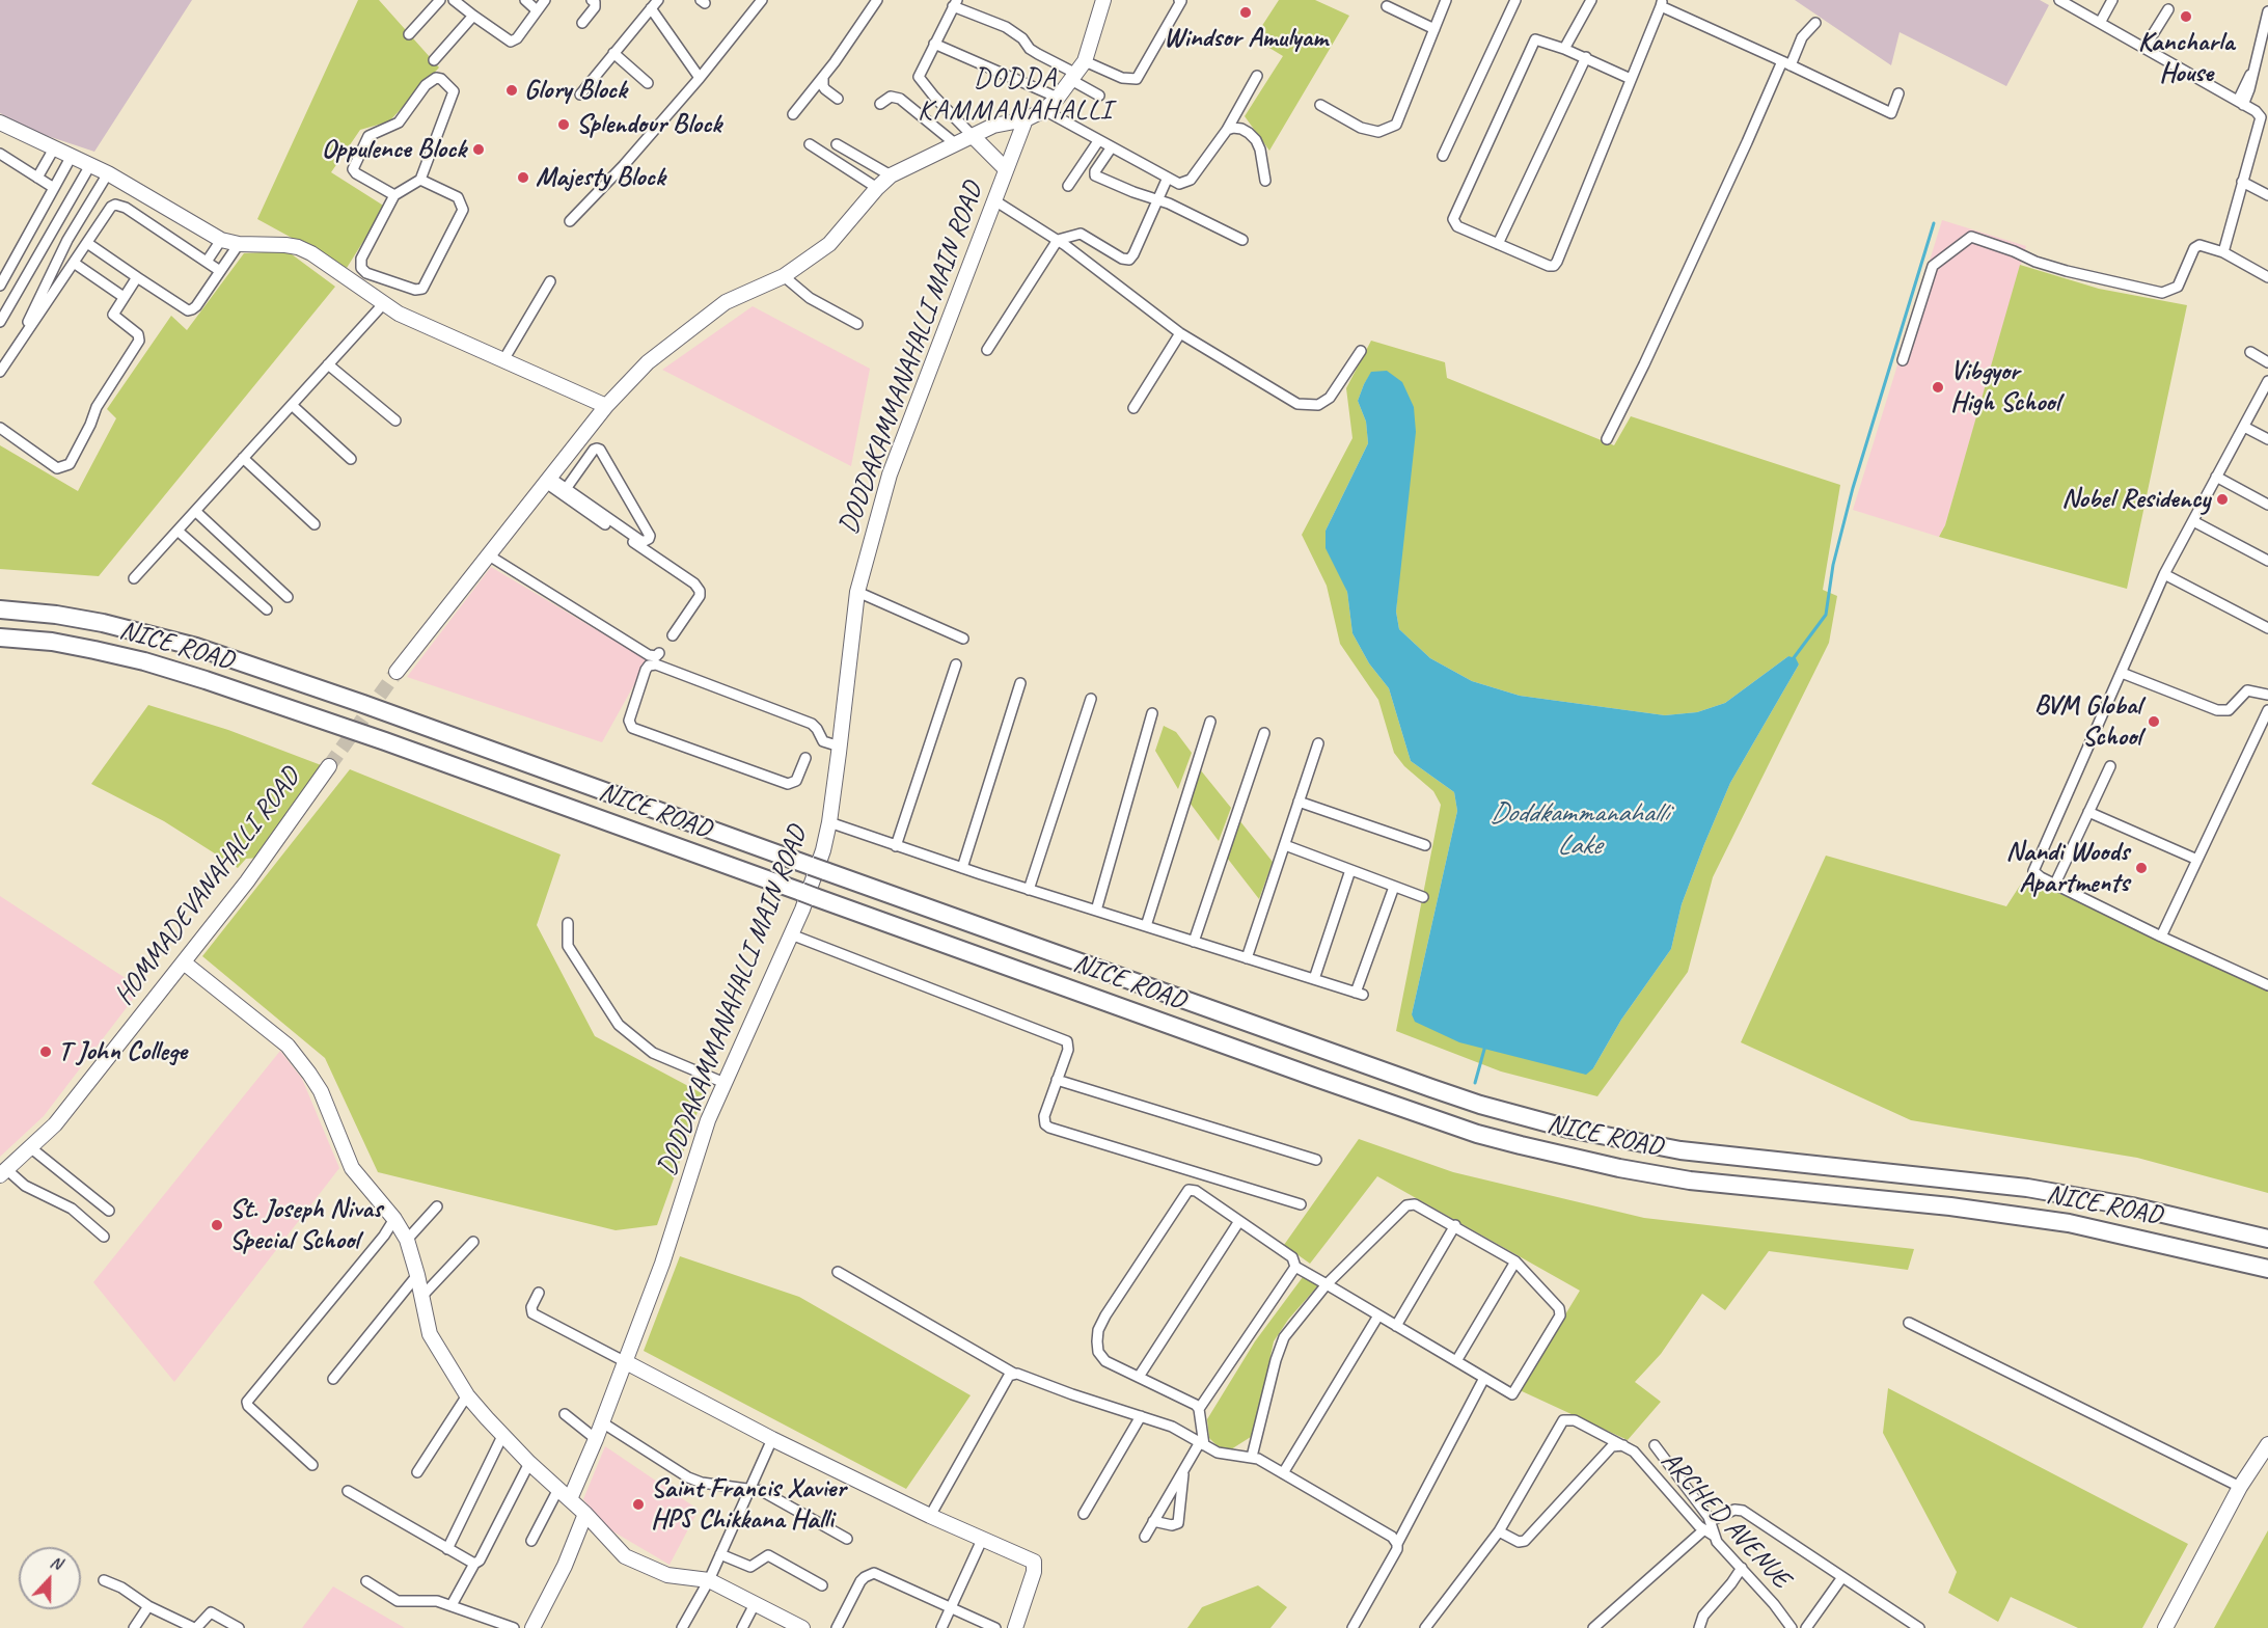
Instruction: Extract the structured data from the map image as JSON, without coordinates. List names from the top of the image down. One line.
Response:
{"streets":{"highway":["NICE ROAD"],"street":["DODDAKAMMANAHALLI MAIN ROAD","HOMMADEVANAHALLI ROAD","ARCHED AVENUE"]},"districts":["DODDA KAMMANAHALLI"],"water":["Doddkammanahalli Lake"],"places":["Windsor Amulyam","Kancharla House","Glory Block","Splendour Block","Oppulence Block","Majesty Block","Vibgyor High School","Nobel Residency","BVM Global School","Nandi Woods Apartments","T John College","St. Joseph Nivas Special School","Saint Francis Xavier HPS Chikkana Halli"],"north":"top"}
